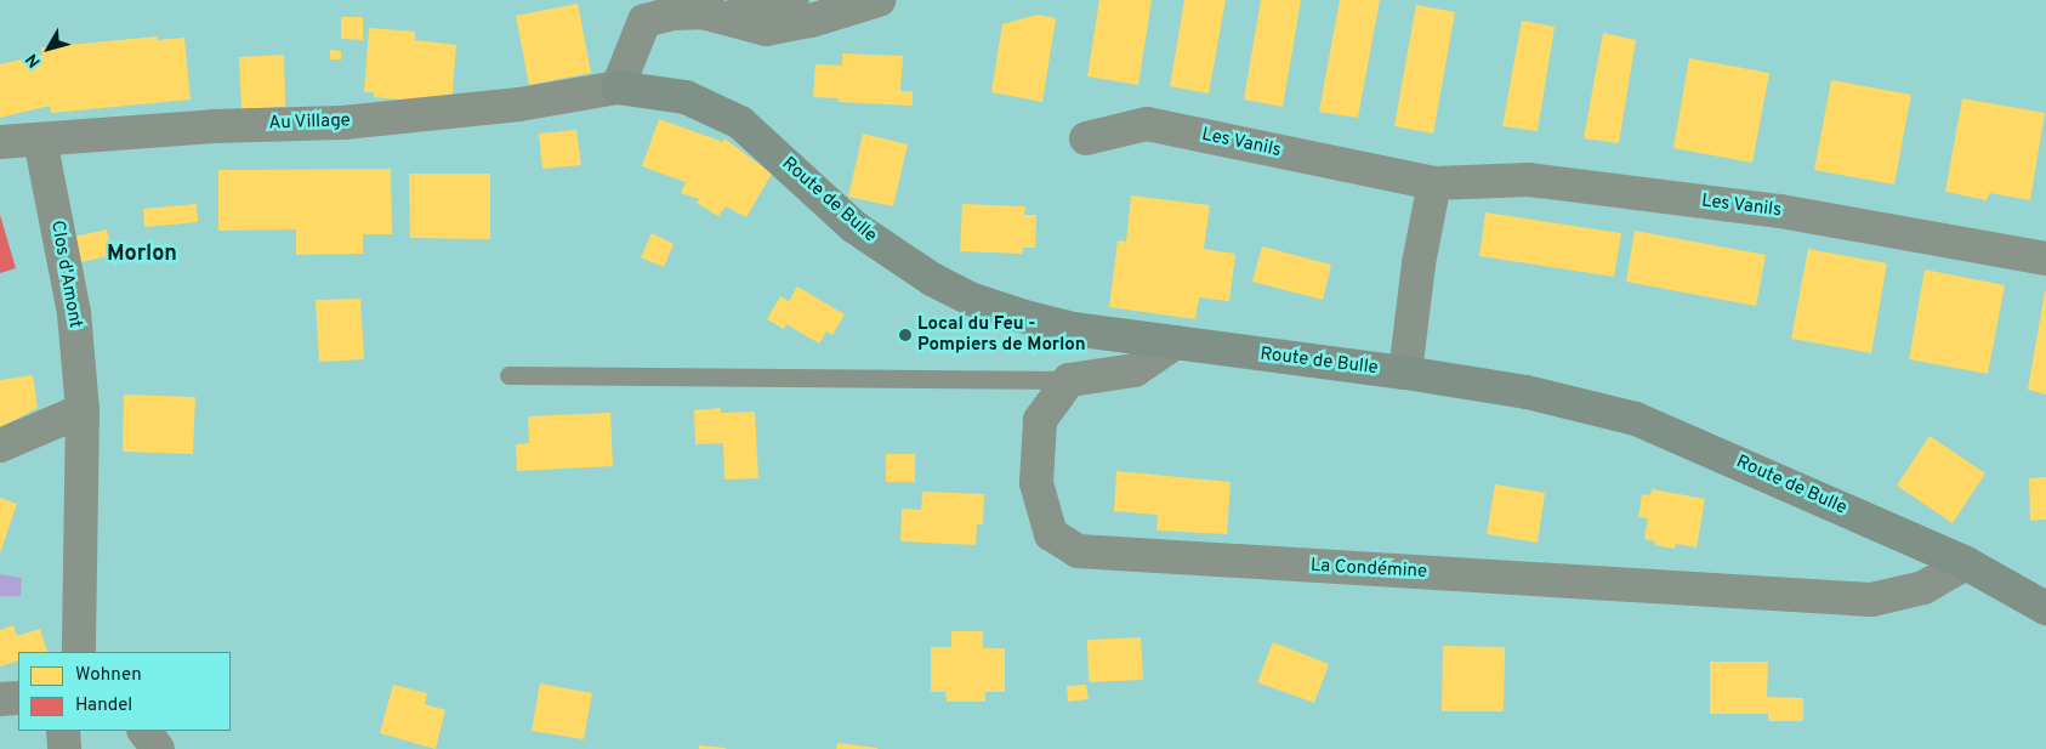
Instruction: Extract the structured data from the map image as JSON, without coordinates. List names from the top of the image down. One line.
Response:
{"streets":{"street":["Au Village","Les Vanils","Route de Bulle","Clos d'Amont","La Condémine"]},"crossings":[["Au Village","Route de Bulle"],["Au Village","Clos d'Amont"],["Route de Bulle","La Condémine"]],"districts":["Morlon"],"places":["Local du Feu - Pompiers de Morlon"],"legend":["Wohnen","Handel"],"north":"bottom left"}
